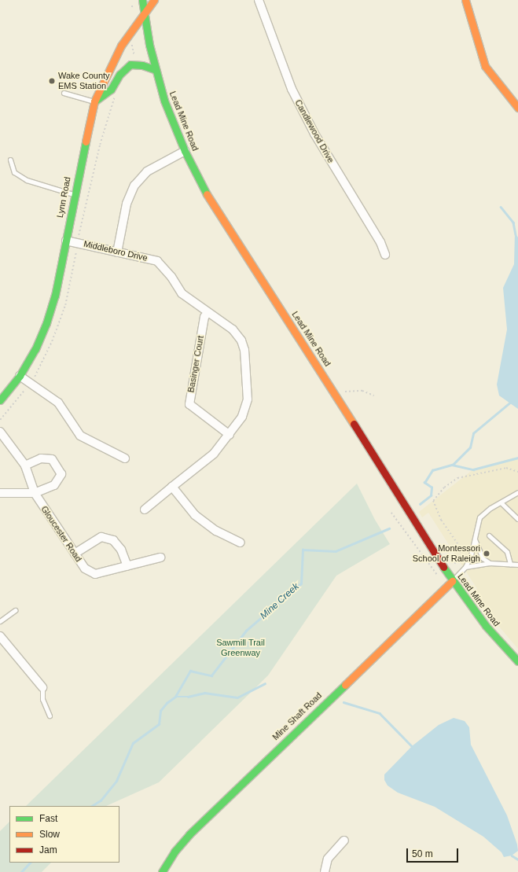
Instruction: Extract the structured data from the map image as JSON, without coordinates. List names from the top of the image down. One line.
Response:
{"streets":{"main road":["Lead Mine Road","Lynn Road","Mine Shaft Road"],"street":["Candlewood Drive","Middleboro Drive","Basinger Court","Gloucester Road"]},"crossings":[["Lead Mine Road","Lynn Road"],["Lead Mine Road","Mine Shaft Road"],["Lynn Road","Middleboro Drive"],["Middleboro Drive","Basinger Court"]],"water":["Mine Creek"],"parks":["Sawmill Trail Greenway"],"places":["Wake County EMS Station","Montessori School of Raleigh"],"legend":["Fast","Slow","Jam"],"scale_bar":"50 m"}
